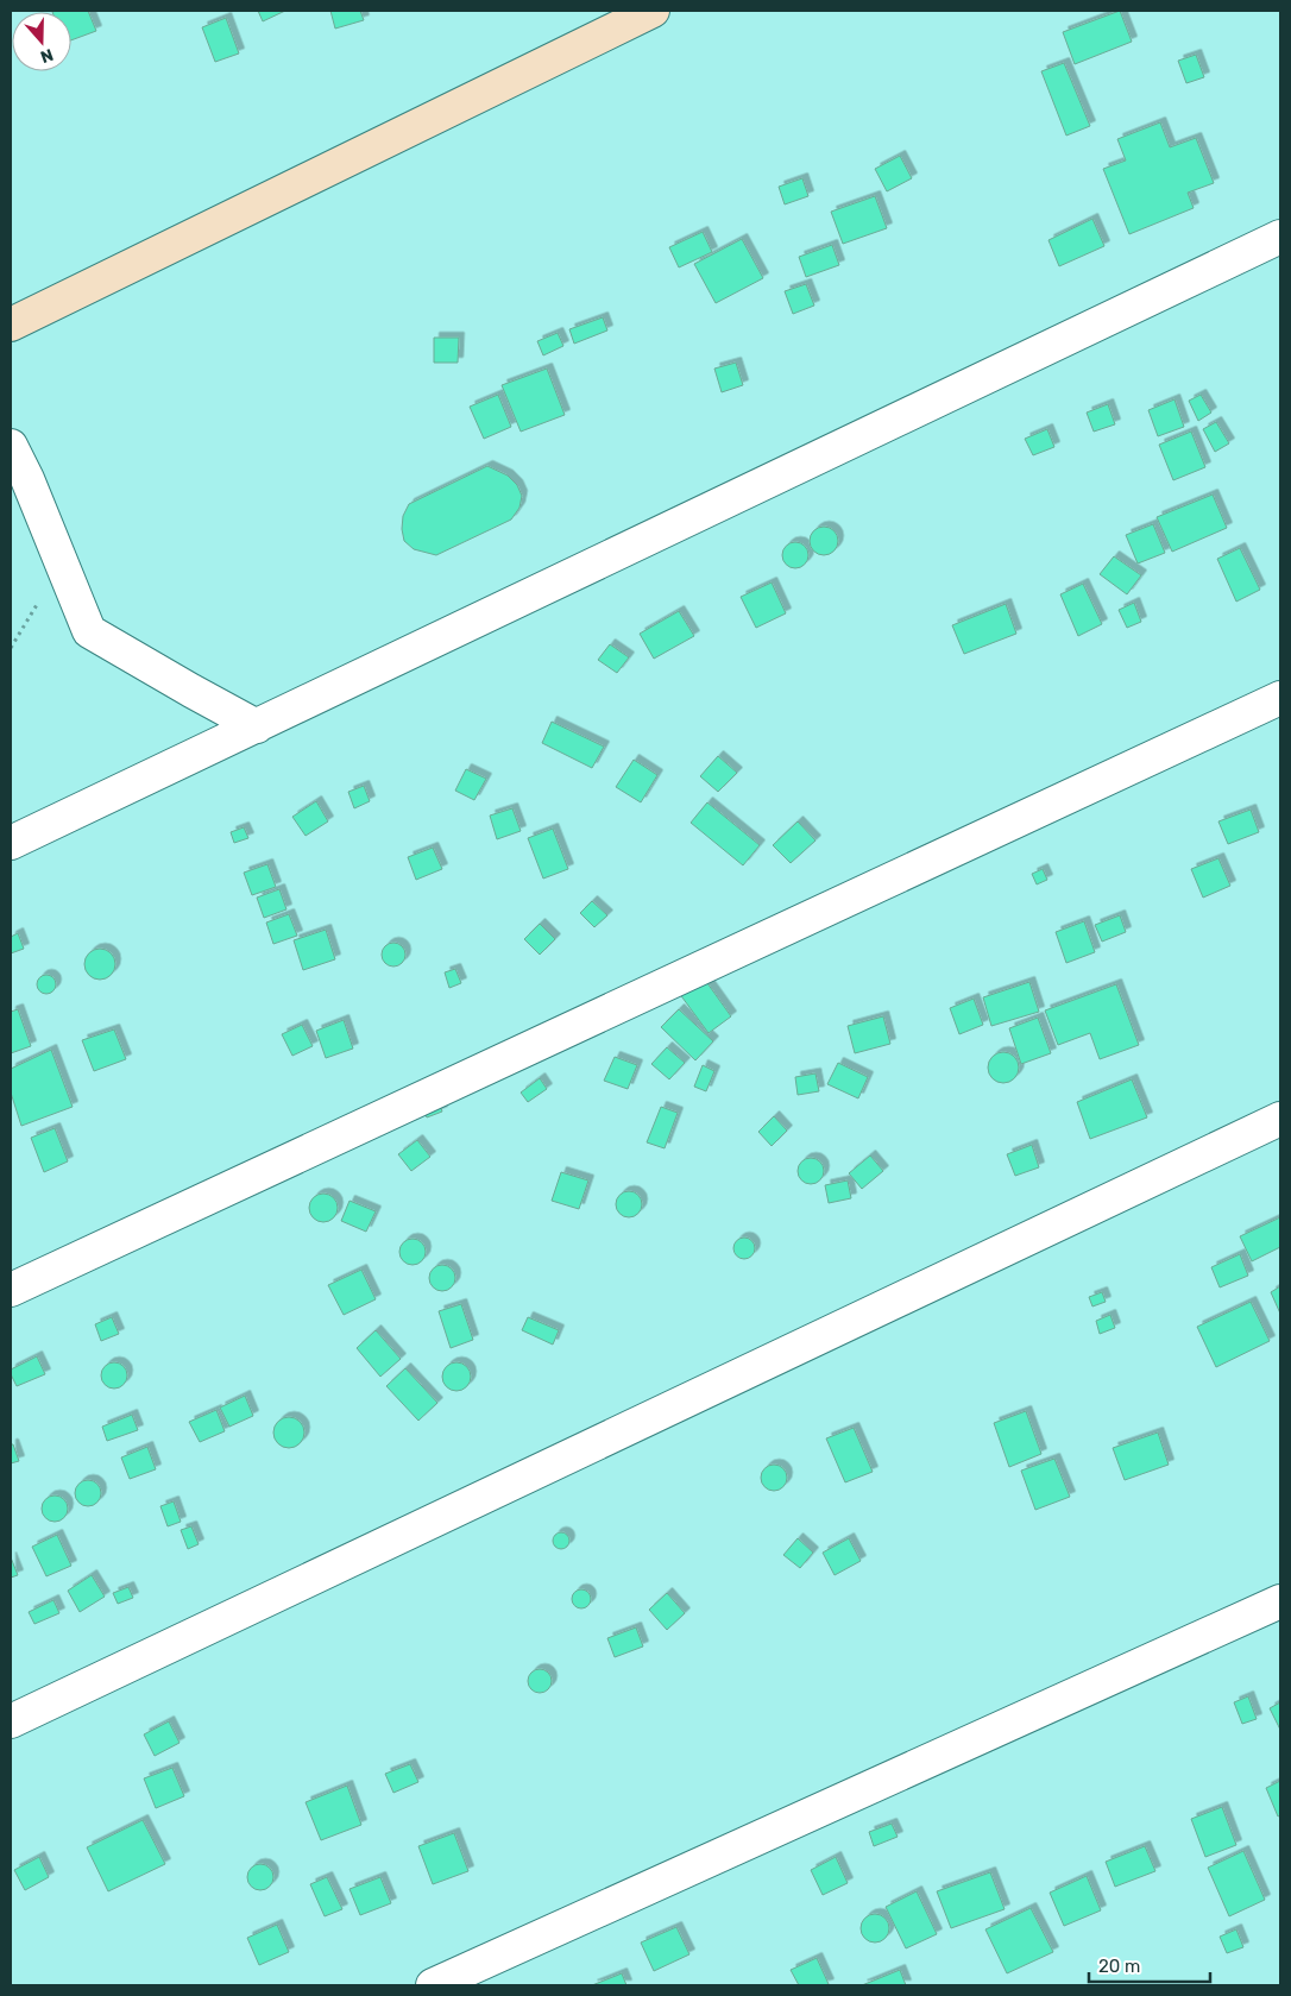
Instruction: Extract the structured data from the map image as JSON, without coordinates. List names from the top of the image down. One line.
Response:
{"scale_bar":"20 m","north":"bottom"}
